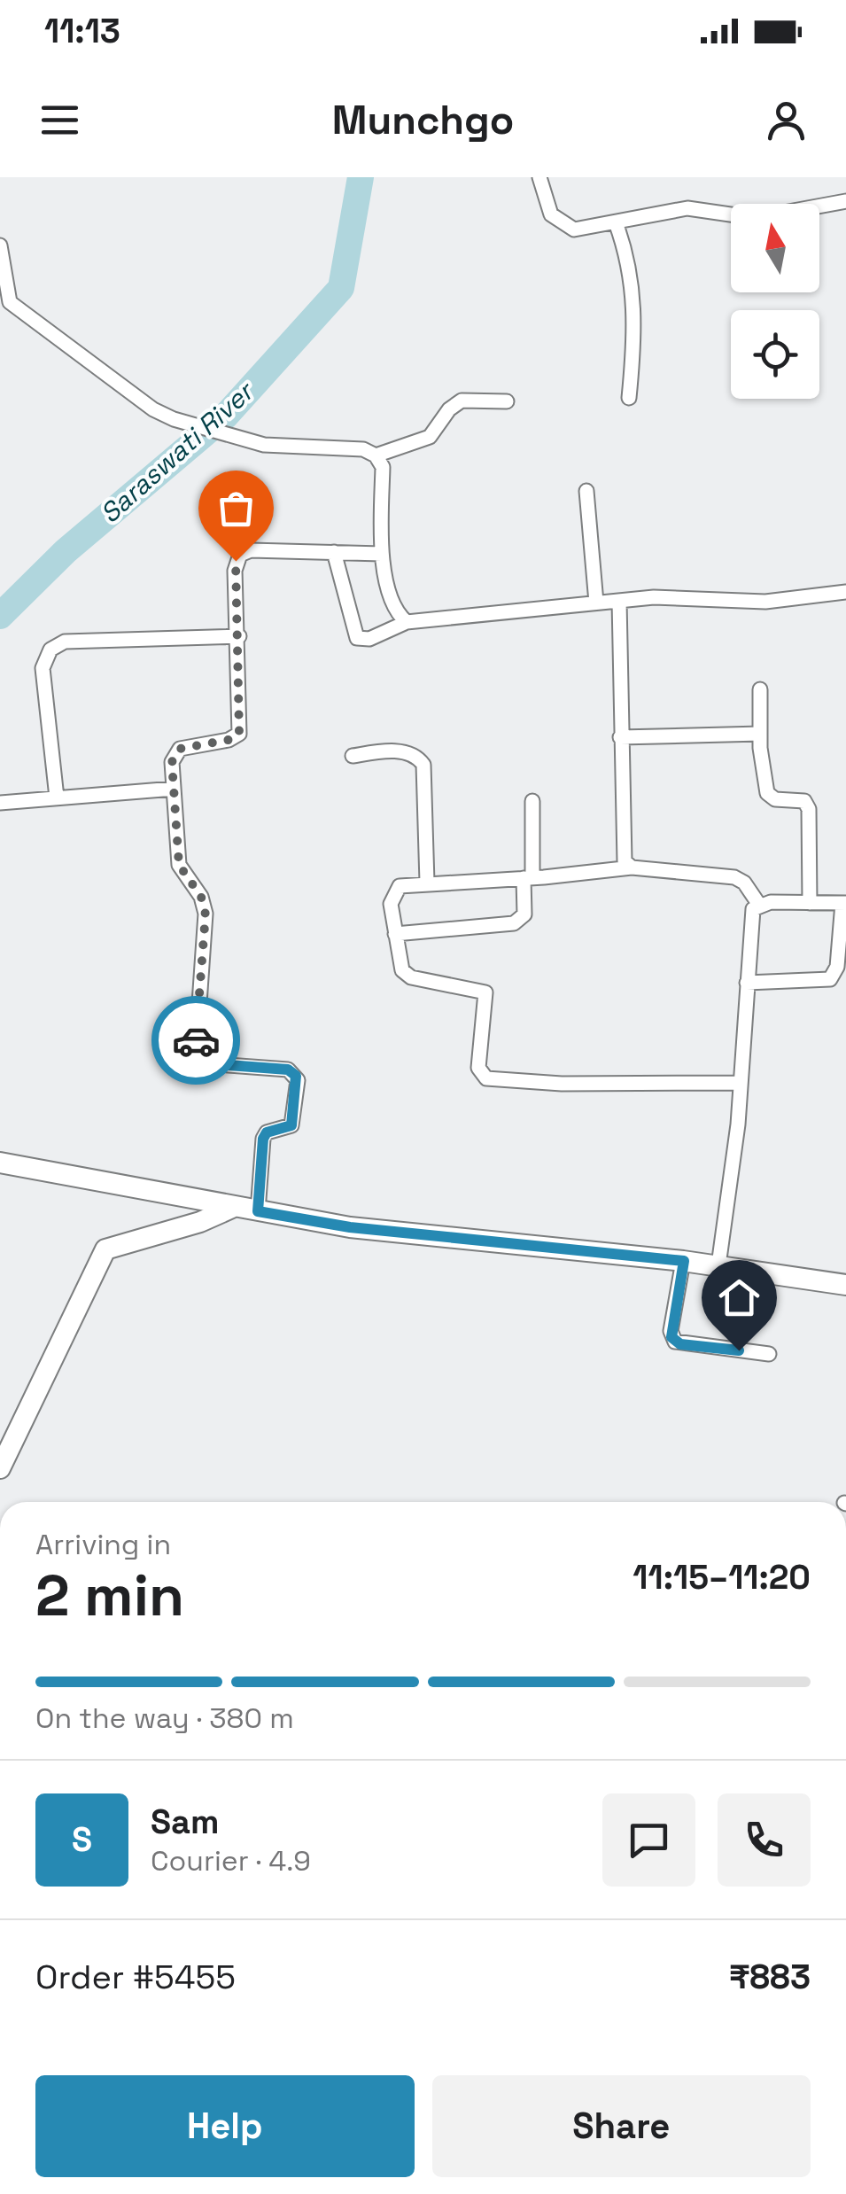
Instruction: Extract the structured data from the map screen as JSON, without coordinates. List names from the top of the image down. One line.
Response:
{"water":["Saraswati River"],"north":"top","page":{"status":"11:13","header":"Munchgo","heading":["2 min","Arriving in","11:15–11:20"],"panel":["Sam","Courier · 4.9","Order #5455","₹883"],"bar":"On the way · 380 m","round":"S","buttons":["Help","Share"]}}
